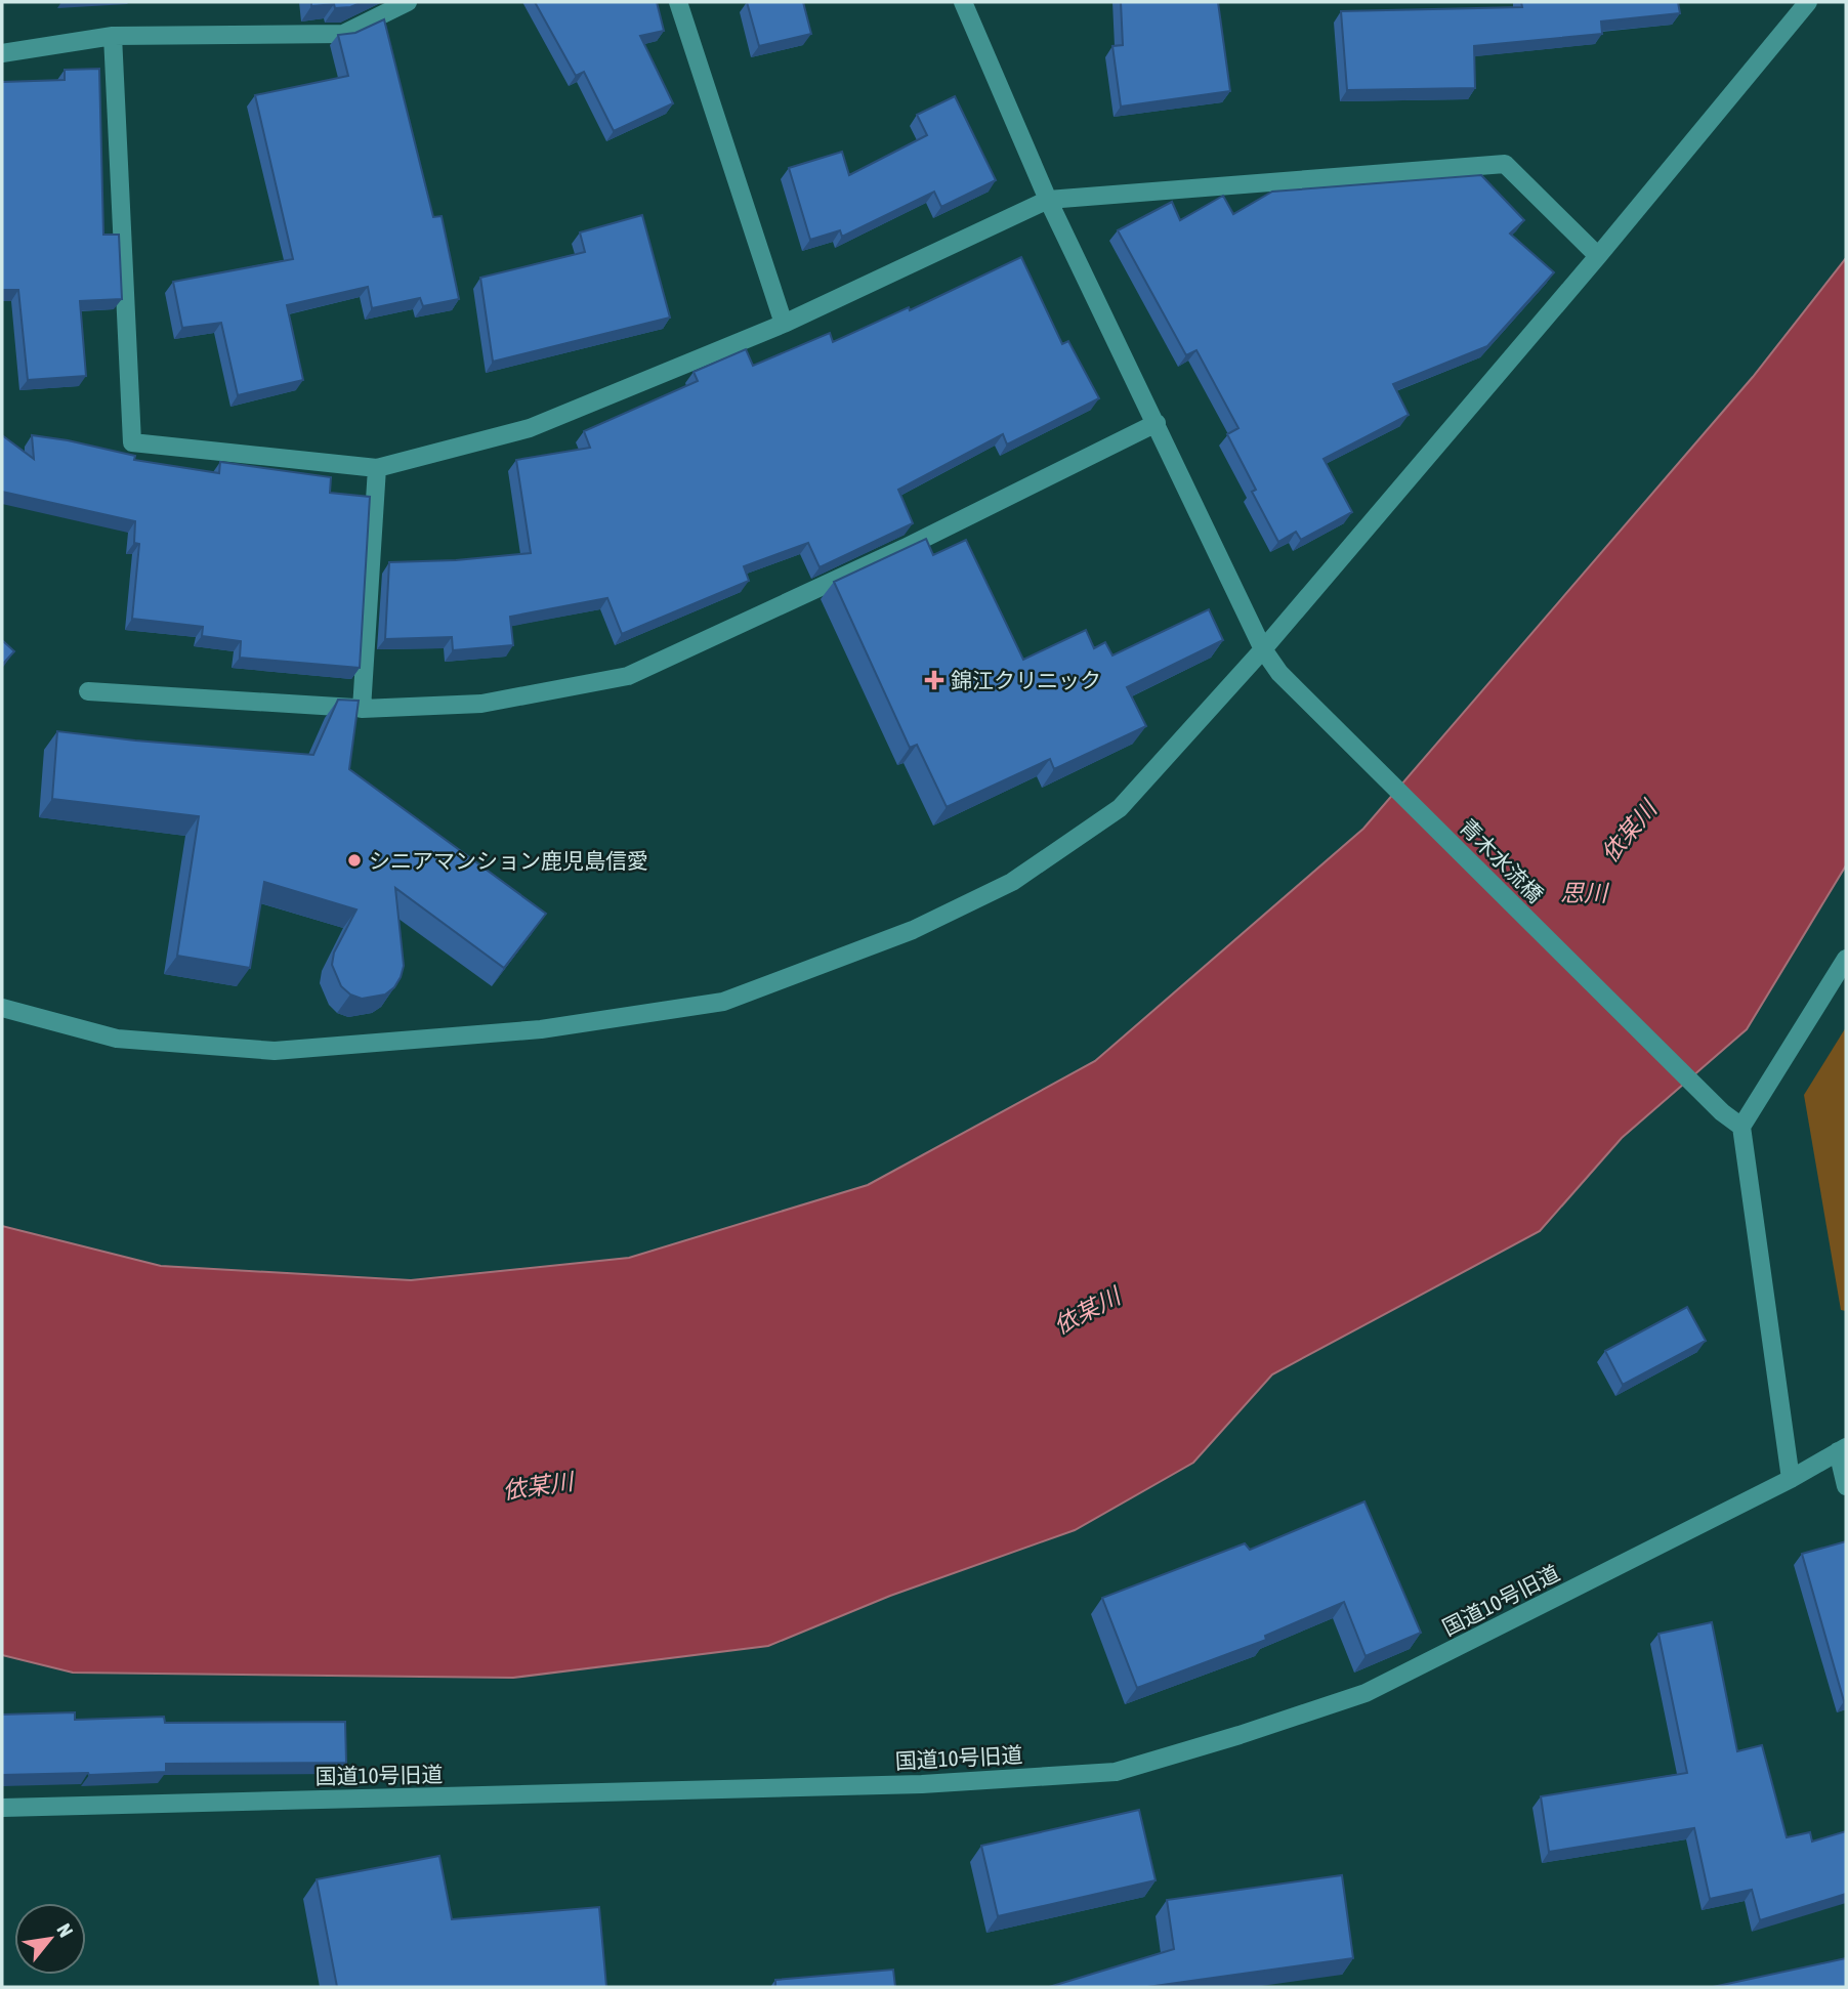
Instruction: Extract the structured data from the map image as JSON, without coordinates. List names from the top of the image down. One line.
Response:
{"streets":{"street":["青木水流橋","国道10号旧道"]},"water":["依某川","思川"],"places":{"health":["錦江クリニック"],"other":["シニアマンション鹿児島信愛"]},"north":"top right"}
